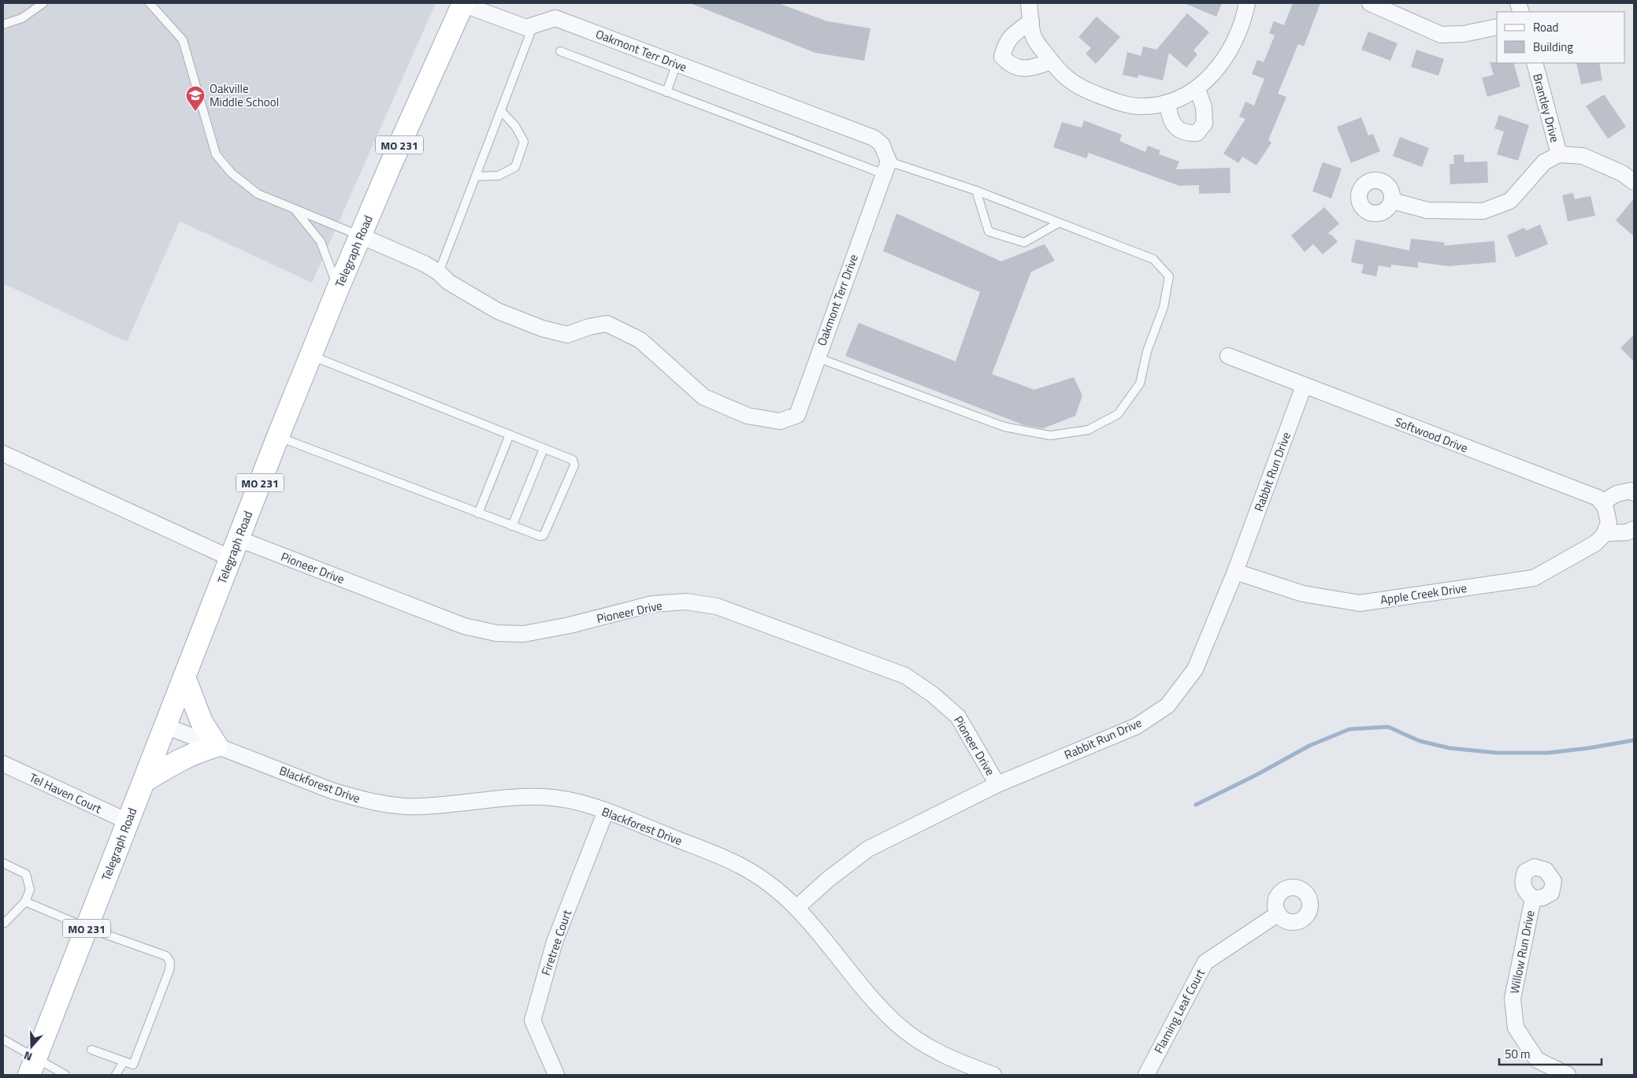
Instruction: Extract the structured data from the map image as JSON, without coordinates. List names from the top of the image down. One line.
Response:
{"streets":{"main road":["MO 231","Telegraph Road"],"street":["Oakmont Terr Drive","Brantley Drive","Softwood Drive","Rabbit Run Drive","Pioneer Drive","Apple Creek Drive","Blackforest Drive","Tel Haven Court","Firetree Court","Willow Run Drive","Flaming Leaf Court"]},"crossings":[["Oakmont Terr Drive","Telegraph Road"],["Telegraph Road","Pioneer Drive"],["Telegraph Road","Blackforest Drive"],["Telegraph Road","Tel Haven Court"],["Softwood Drive","Rabbit Run Drive"],["Rabbit Run Drive","Pioneer Drive"],["Rabbit Run Drive","Apple Creek Drive"],["Rabbit Run Drive","Blackforest Drive"],["Blackforest Drive","Firetree Court"]],"places":{"school or university":["Oakville Middle School"]},"legend":["Road","Building"],"scale_bar":"50 m","north":"bottom"}
